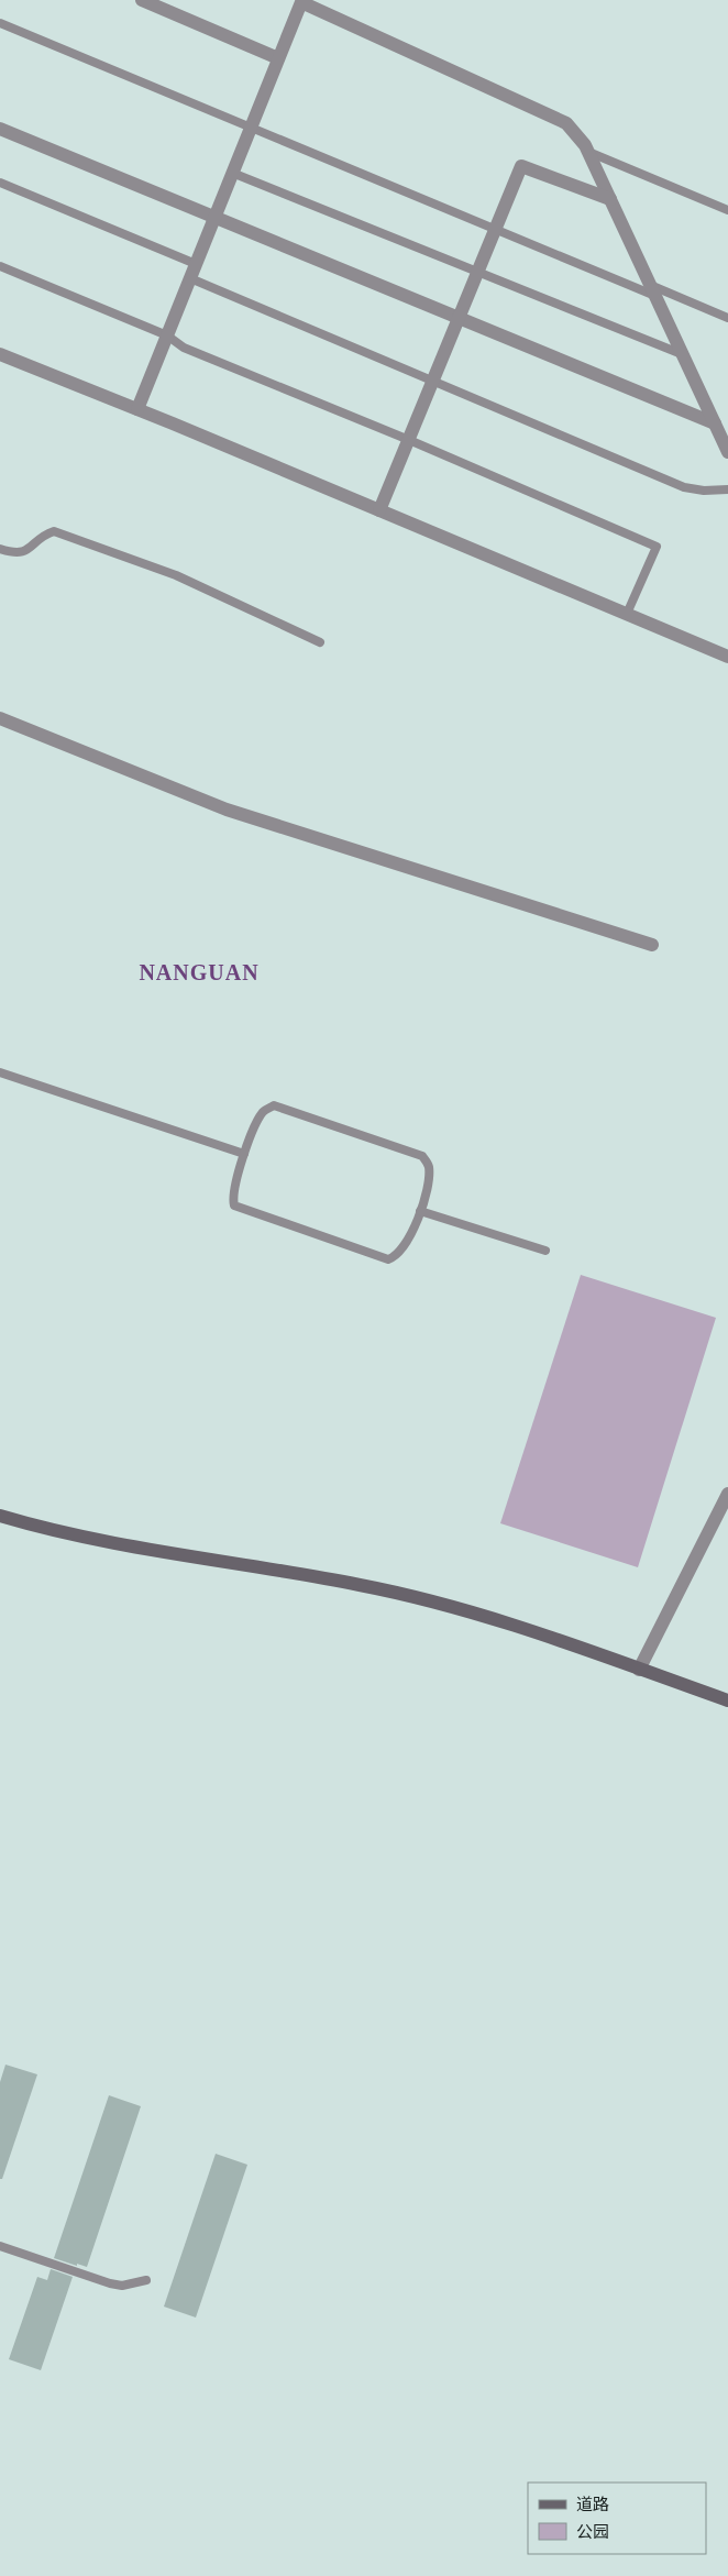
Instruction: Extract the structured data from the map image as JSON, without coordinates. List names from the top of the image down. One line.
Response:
{"districts":["NANGUAN"],"legend":["道路","公园"]}
